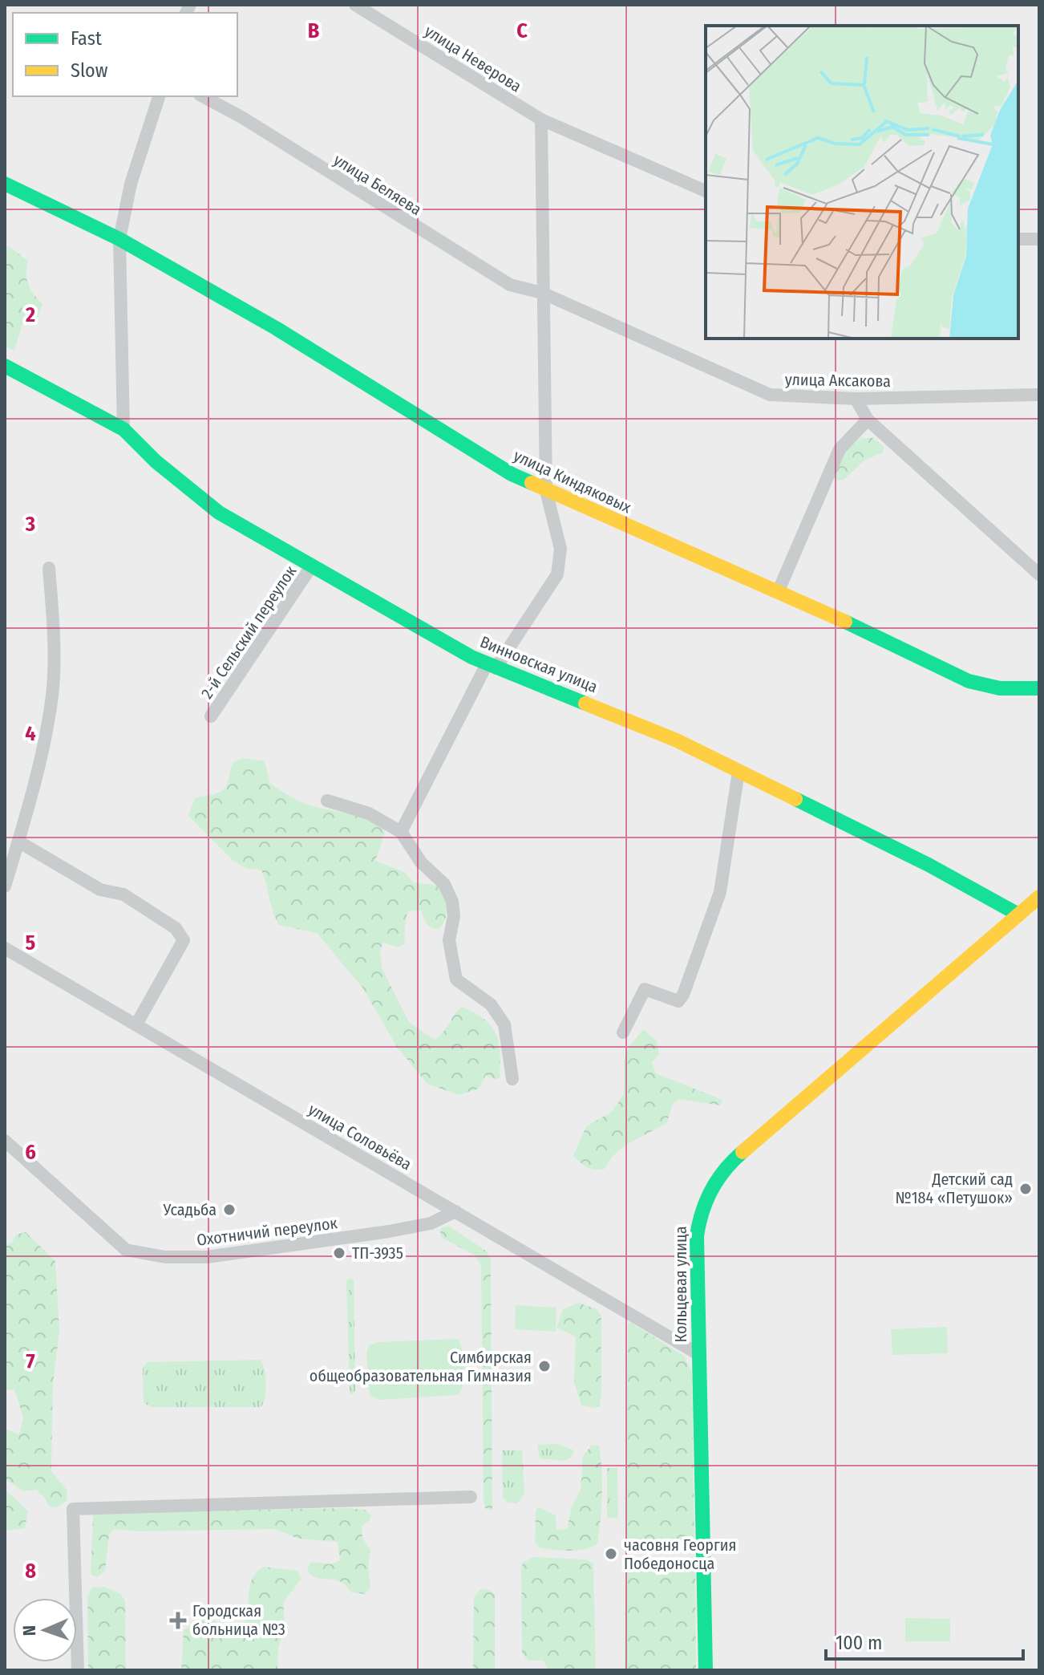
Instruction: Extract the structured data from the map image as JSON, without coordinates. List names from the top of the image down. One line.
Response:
{"streets":{"street":["улица Неверова","улица Беляева","улица Аксакова","улица Киндяковых","2-й Сельский переулок","Винновская улица","улица Соловьёва","Охотничий переулок","Кольцевая улица"]},"crossings":[["улица Беляева","улица Аксакова"],["2-й Сельский переулок","Винновская улица"],["Винновская улица","Кольцевая улица"],["улица Соловьёва","Охотничий переулок"],["улица Соловьёва","Кольцевая улица"]],"places":{"other":["Детский сад №184 «Петушок»","Усадьба","ТП-3935","Симбирская общеобразовательная Гимназия","часовня Георгия Победоносца"],"health":["Городская больница №3"]},"legend":["Fast","Slow"],"scale_bar":"100 m","north":"left","grid":{"columns":["B","C"],"rows":["2","3","4","5","6","7","8"]}}
